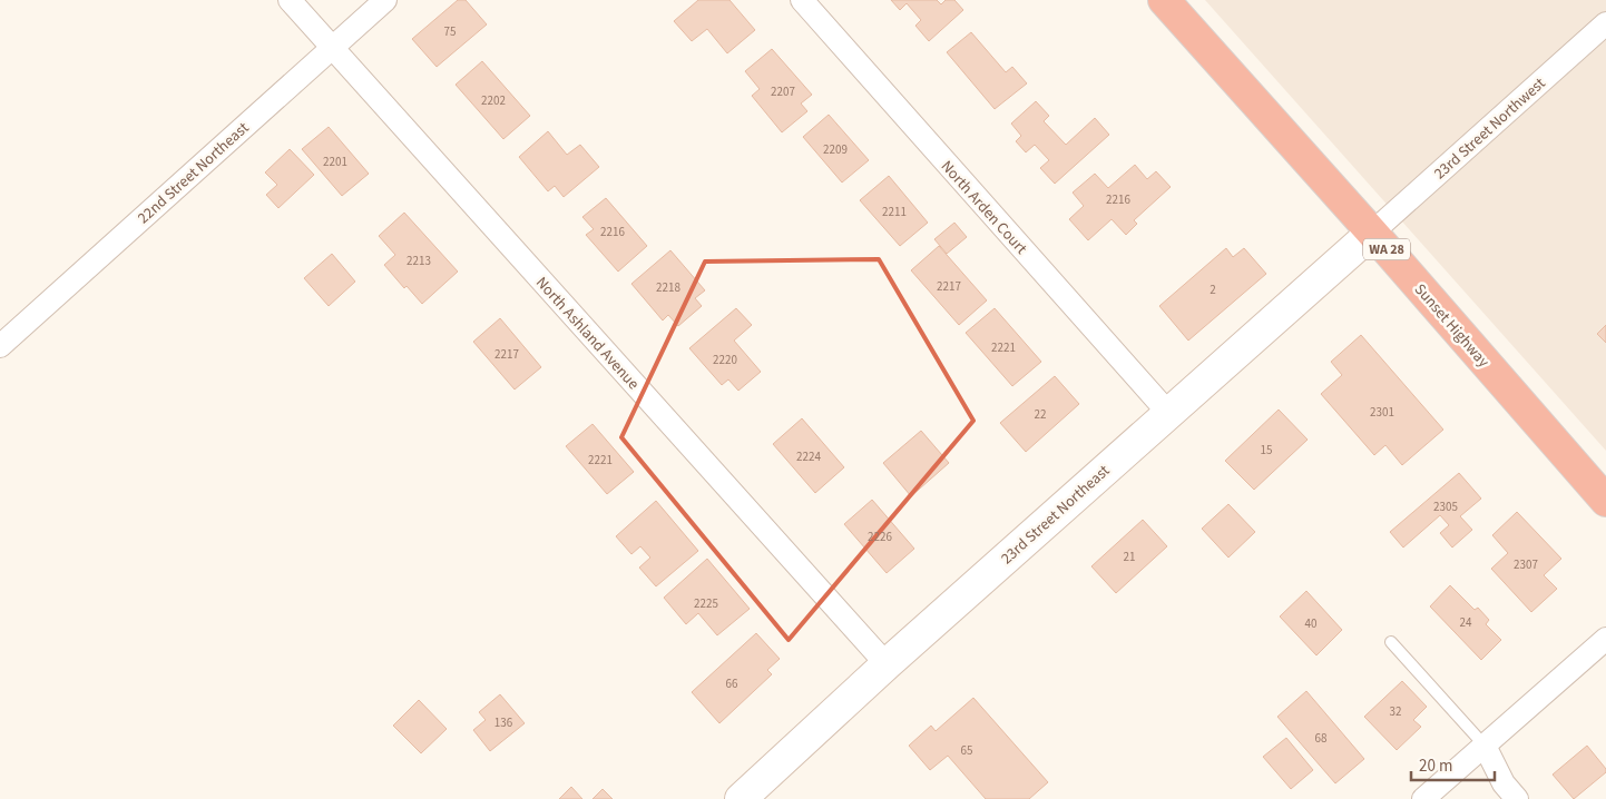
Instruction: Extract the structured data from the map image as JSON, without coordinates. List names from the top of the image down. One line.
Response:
{"streets":{"highway":["WA 28","Sunset Highway"],"street":["23rd Street Northwest","22nd Street Northeast","North Arden Court","North Ashland Avenue","23rd Street Northeast"]},"crossings":[["23rd Street Northwest","Sunset Highway"],["23rd Street Northwest","23rd Street Northeast"],["22nd Street Northeast","North Ashland Avenue"],["North Arden Court","23rd Street Northeast"],["Sunset Highway","23rd Street Northeast"],["North Ashland Avenue","23rd Street Northeast"]],"house_numbers":["75","2207","2202","2209","2201","2216","2211","2216","2213","2217","2218","2","2221","2217","2220","2301","22","15","2224","2221","2305","2226","21","2307","2225","24","40","66","32","136","68","65"],"scale_bar":"20 m"}
